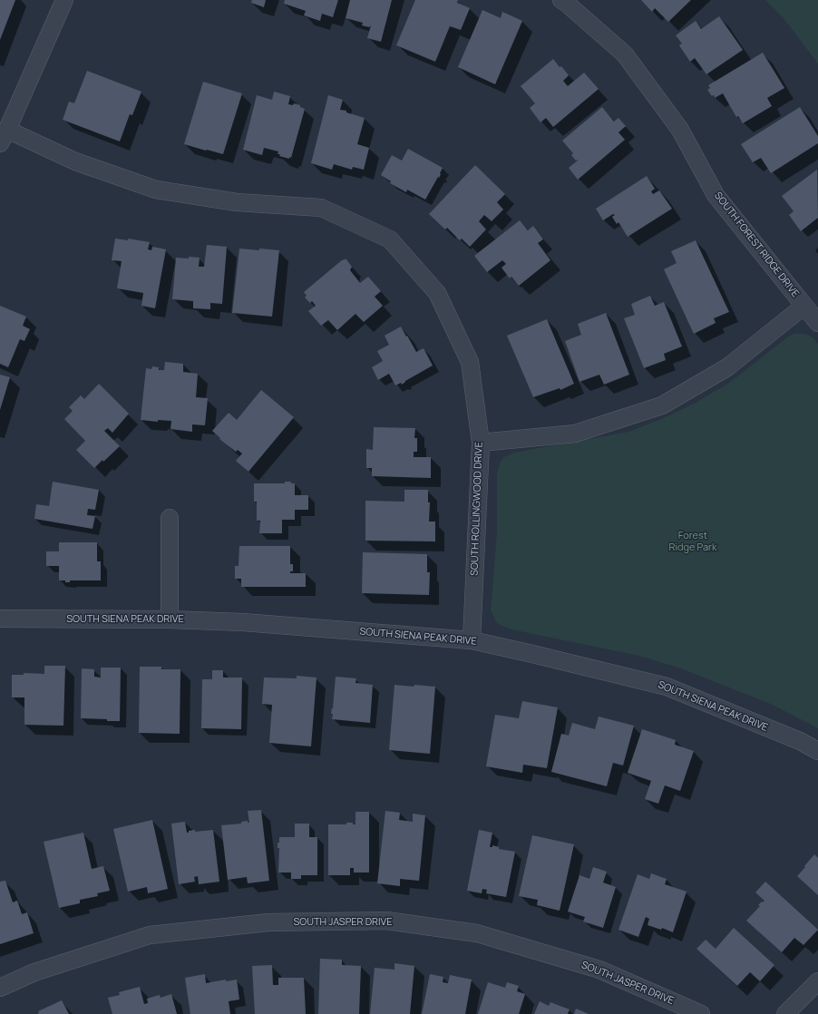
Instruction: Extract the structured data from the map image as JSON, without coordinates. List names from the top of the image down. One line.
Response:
{"streets":{"street":["SOUTH FOREST RIDGE DRIVE","SOUTH ROLLINGWOOD DRIVE","SOUTH SIENA PEAK DRIVE","SOUTH JASPER DRIVE"]},"crossings":[["SOUTH ROLLINGWOOD DRIVE","SOUTH SIENA PEAK DRIVE"]],"parks":["Forest Ridge Park"]}
